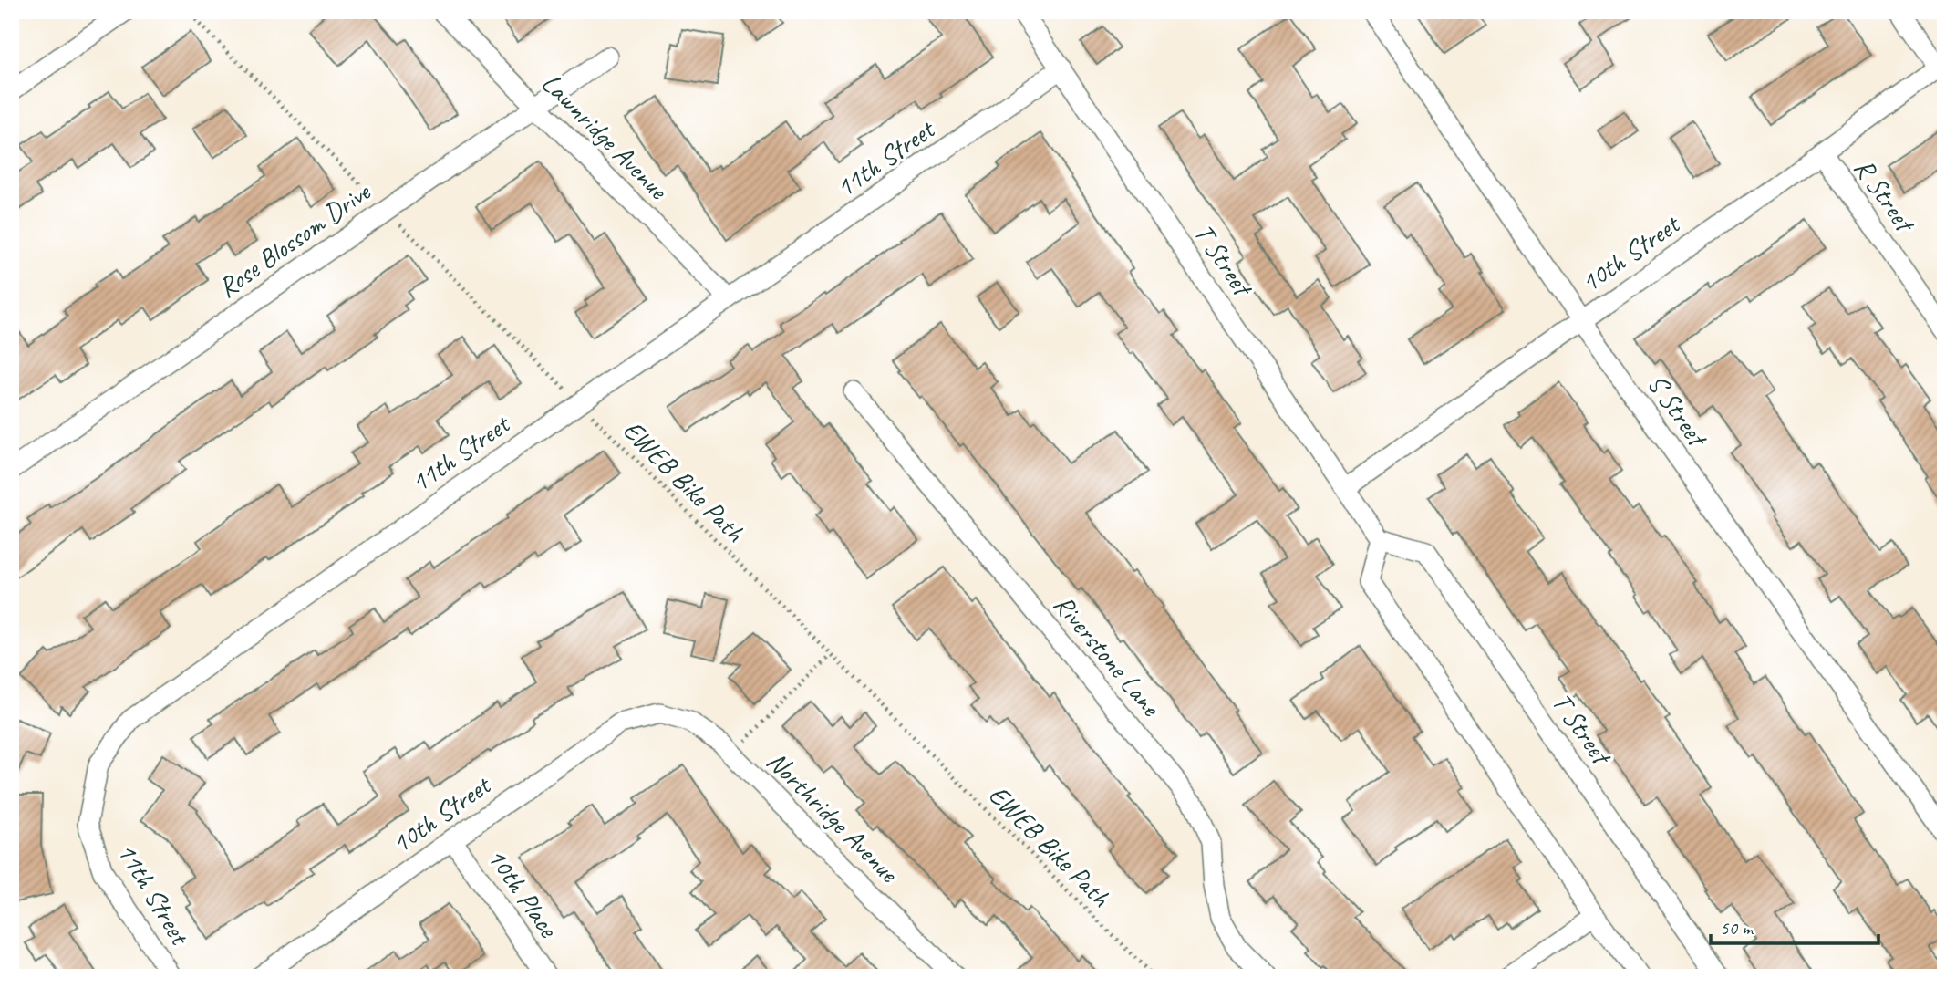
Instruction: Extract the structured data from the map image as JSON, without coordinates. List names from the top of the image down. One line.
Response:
{"streets":{"street":["Lawnridge Avenue","11th Street","R Street","Rose Blossom Drive","10th Street","T Street","S Street","Riverstone Lane","Northridge Avenue","10th Place"],"path":["EWEB Bike Path"]},"crossings":[["Lawnridge Avenue","11th Street"],["Lawnridge Avenue","Rose Blossom Drive"],["11th Street","T Street"],["11th Street","EWEB Bike Path"],["R Street","10th Street"],["Rose Blossom Drive","EWEB Bike Path"],["10th Street","T Street"],["10th Street","S Street"],["10th Street","Northridge Avenue"],["10th Street","10th Place"]],"scale_bar":"50 m"}
